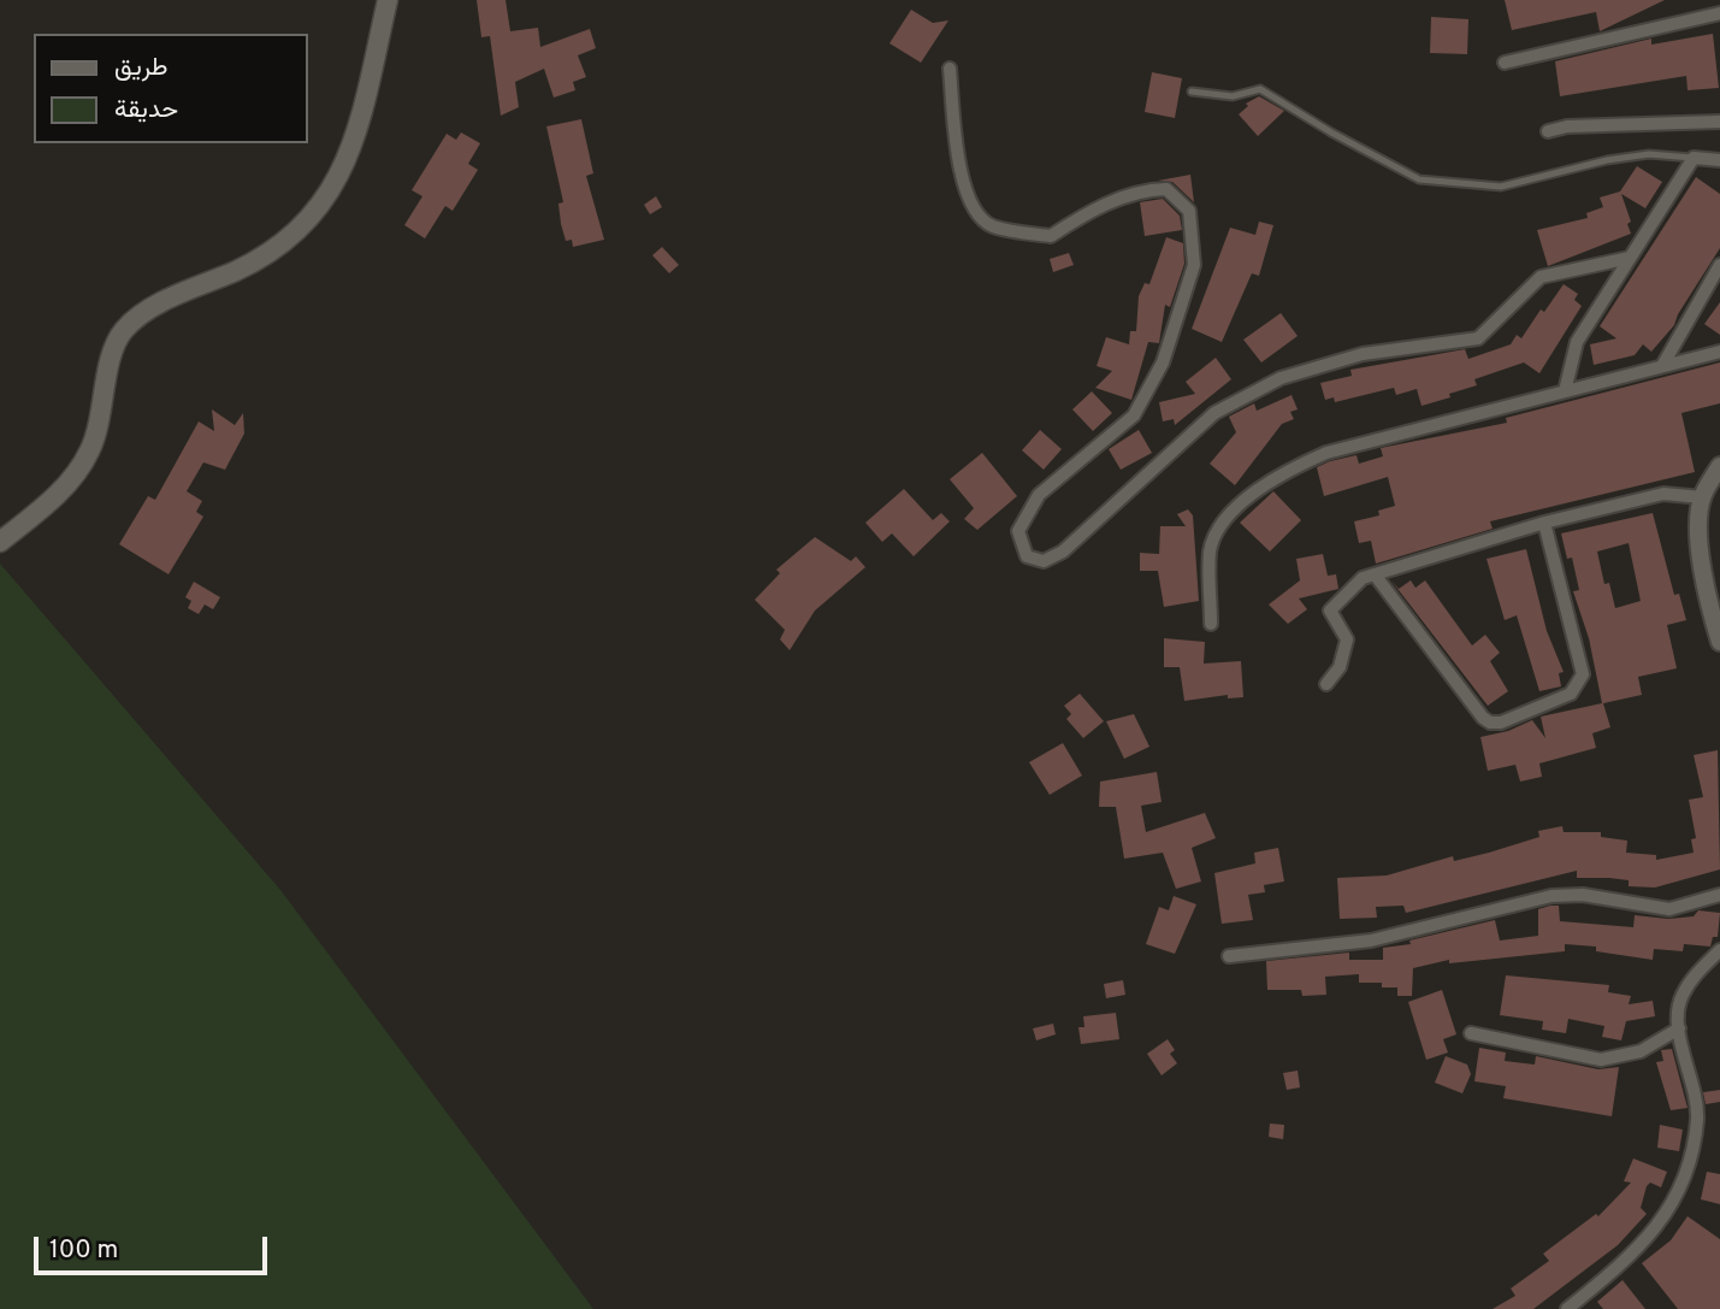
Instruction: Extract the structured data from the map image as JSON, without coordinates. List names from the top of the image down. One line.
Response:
{"legend":["طريق","حديقة"],"scale_bar":"100 m"}
